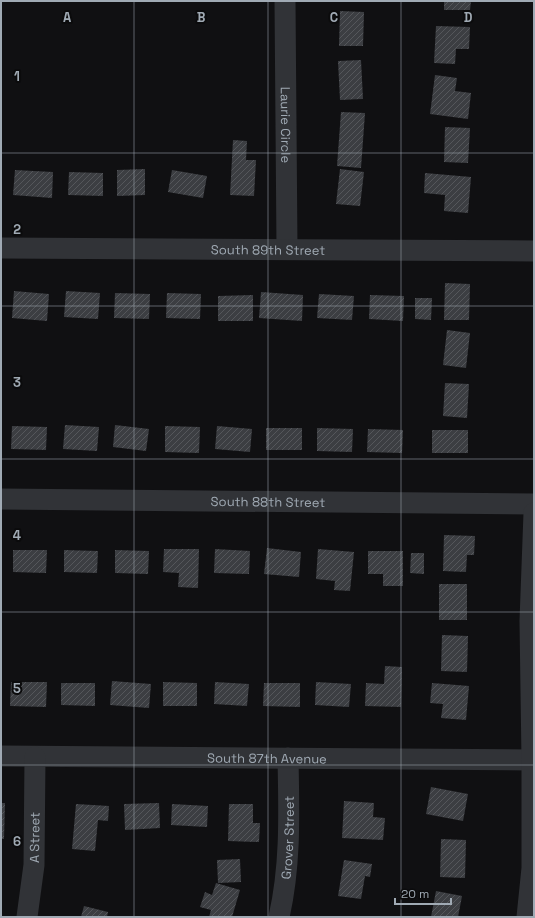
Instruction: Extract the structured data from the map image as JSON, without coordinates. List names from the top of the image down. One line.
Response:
{"streets":{"street":["Laurie Circle","South 89th Street","South 88th Street","South 87th Avenue","A Street","Grover Street"]},"crossings":[["Laurie Circle","South 89th Street"],["South 87th Avenue","A Street"],["South 87th Avenue","Grover Street"]],"scale_bar":"20 m","grid":{"columns":["A","B","C","D"],"rows":["1","2","3","4","5","6"]}}
